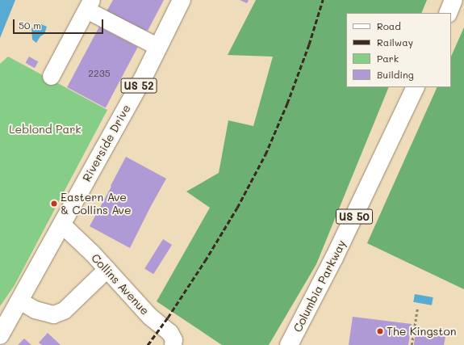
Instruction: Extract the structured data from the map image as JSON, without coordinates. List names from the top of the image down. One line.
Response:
{"streets":{"main road":["US 52","Riverside Drive","US 50","Columbia Parkway"],"street":["Collins Avenue"]},"crossings":[["Riverside Drive","Collins Avenue"]],"parks":["Leblond Park"],"places":["Eastern Ave & Collins Ave","The Kingston"],"house_numbers":["2235"],"legend":["Road","Railway","Park","Building"],"scale_bar":"50 m"}
